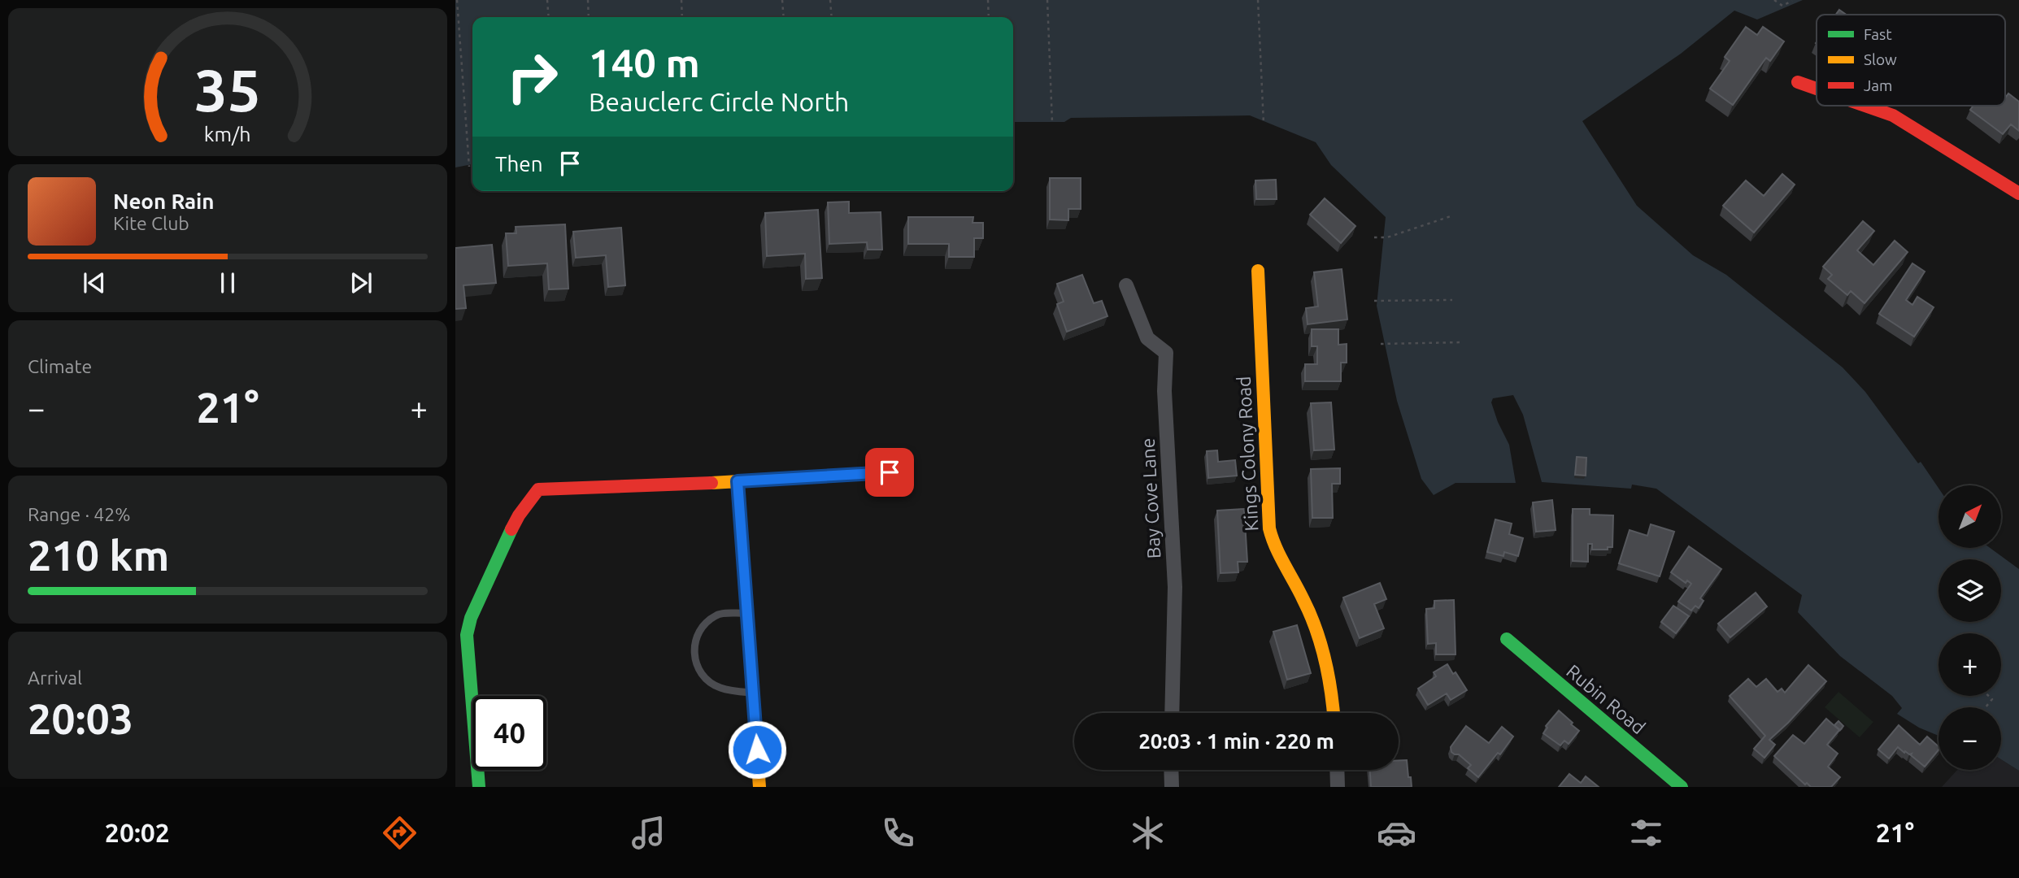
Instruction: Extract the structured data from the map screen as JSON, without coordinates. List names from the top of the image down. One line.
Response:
{"streets":{"street":["Kings Colony Road","Bay Cove Lane","Rubin Road"]},"legend":["Fast","Slow","Jam"],"north":"top right","page":{"turn":["140 m","Beauclerc Circle North"],"then":"Then","song":["Neon Rain","Kite Club"],"tile":["Climate",["Range · 42%","210 km"],["Arrival","20:03"]],"heat":["−","21°","+"],"map_buttons":["+","−"],"limit":"40","trip":"20:03 · 1 min · 220 m","tabs":["20:02","21°"],"gauge":["35","km/h"]}}
